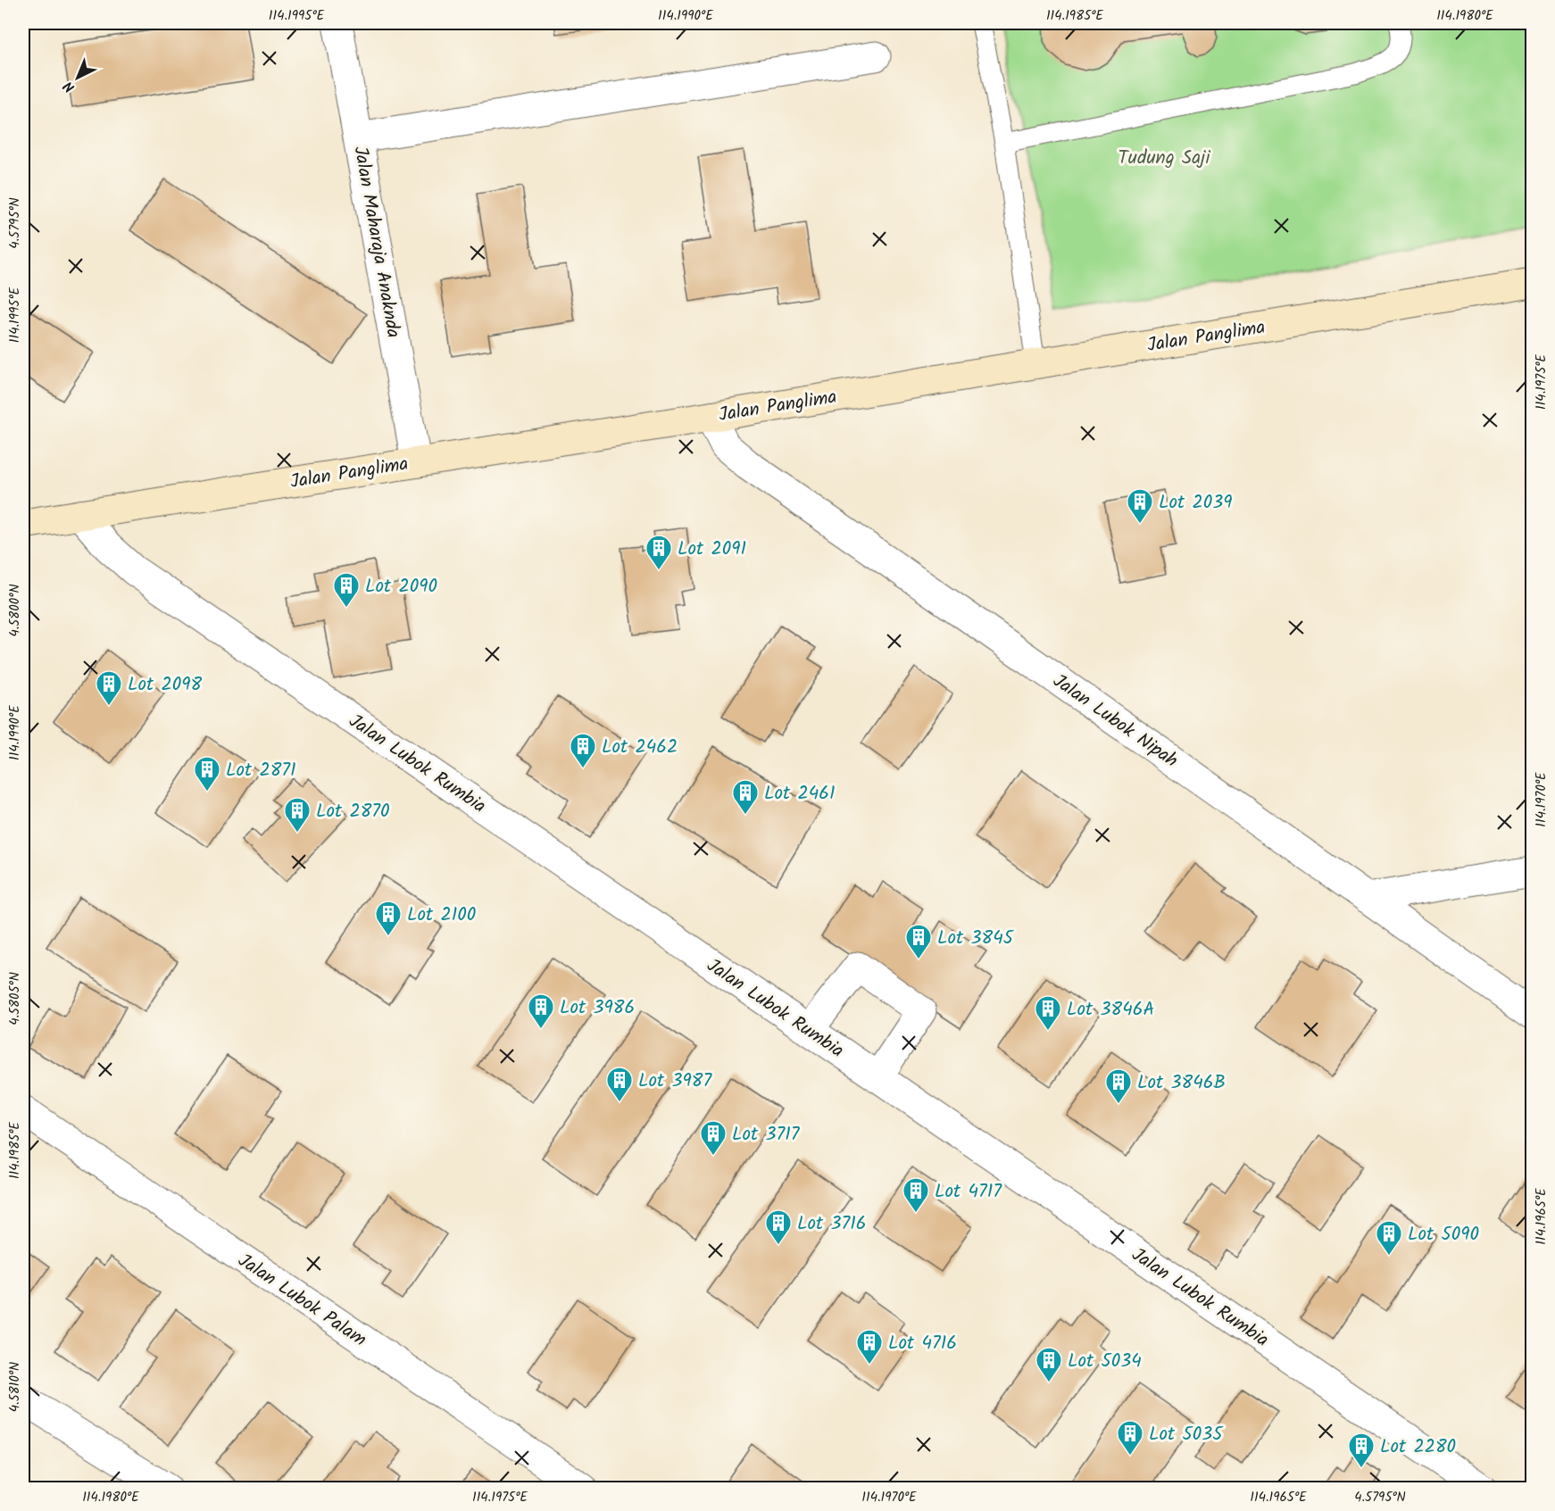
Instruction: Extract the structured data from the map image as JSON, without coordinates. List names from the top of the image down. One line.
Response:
{"streets":{"main road":["Jalan Panglima"],"street":["Jalan Maharaja Anaknda","Jalan Lubok Nipah","Jalan Lubok Rumbia","Jalan Lubok Palam"]},"crossings":[["Jalan Maharaja Anaknda","Jalan Panglima"],["Jalan Panglima","Jalan Lubok Nipah"],["Jalan Panglima","Jalan Lubok Rumbia"]],"parks":["Tudung Saji"],"places":{"building":["Lot 2039","Lot 2091","Lot 2090","Lot 2098","Lot 2462","Lot 2871","Lot 2461","Lot 2870","Lot 2100","Lot 3845","Lot 3986","Lot 3846A","Lot 3987","Lot 3846B","Lot 3717","Lot 4717","Lot 3716","Lot 5090","Lot 4716","Lot 5034","Lot 5035","Lot 2280"]},"north":"bottom left","coordinates":["114.1995°E","114.1990°E","114.1985°E","114.1980°E","4.5795°N","114.1975°E","4.5800°N","114.1970°E","4.5805°N","114.1965°E","4.5810°N"]}
